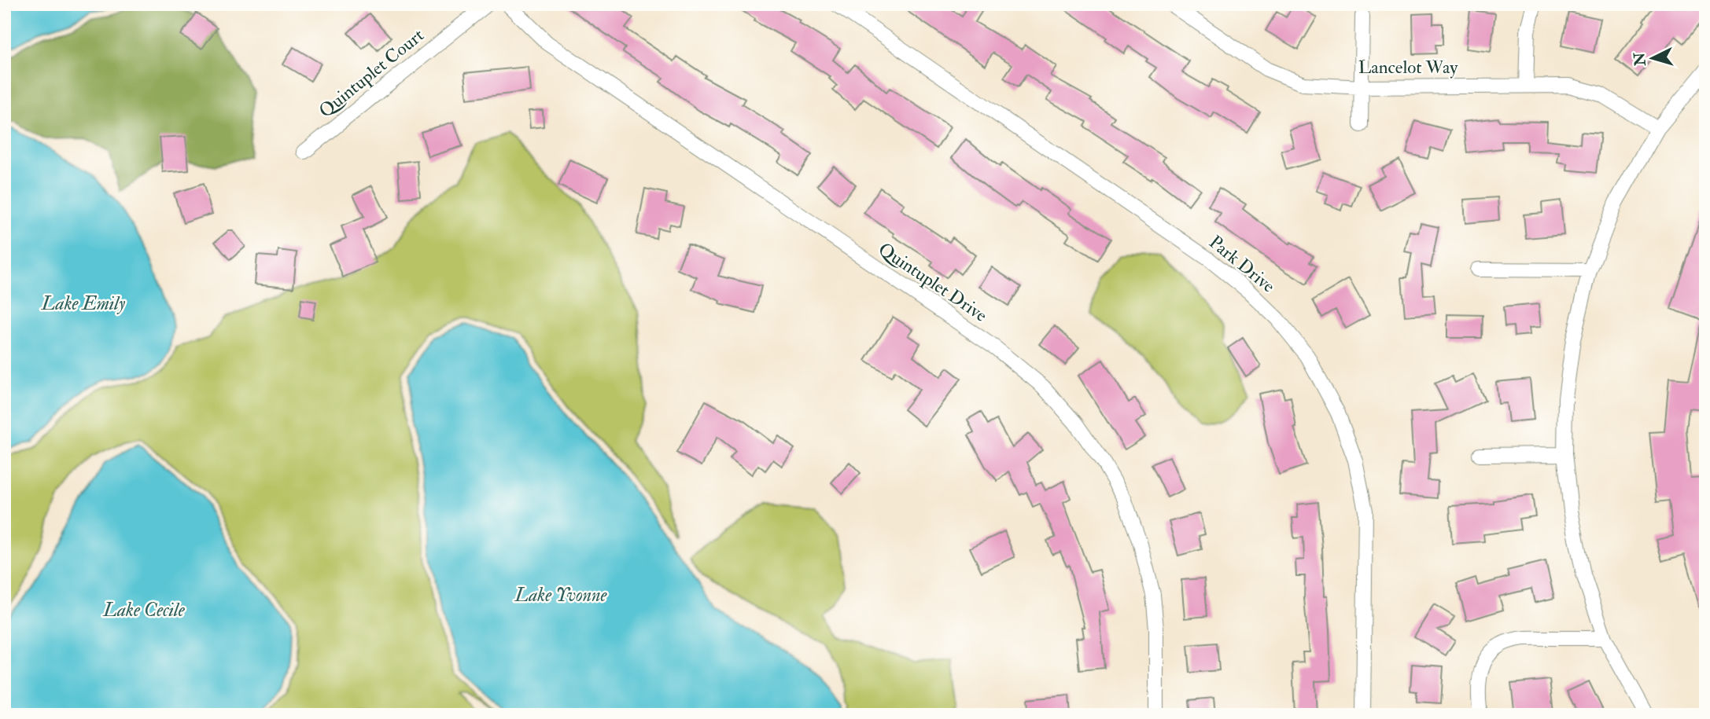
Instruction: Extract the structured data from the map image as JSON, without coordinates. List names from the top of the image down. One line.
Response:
{"streets":{"street":["Lancelot Way","Quintuplet Court","Park Drive","Quintuplet Drive"]},"water":["Lake Emily","Lake Yvonne","Lake Cecile"],"north":"left"}
